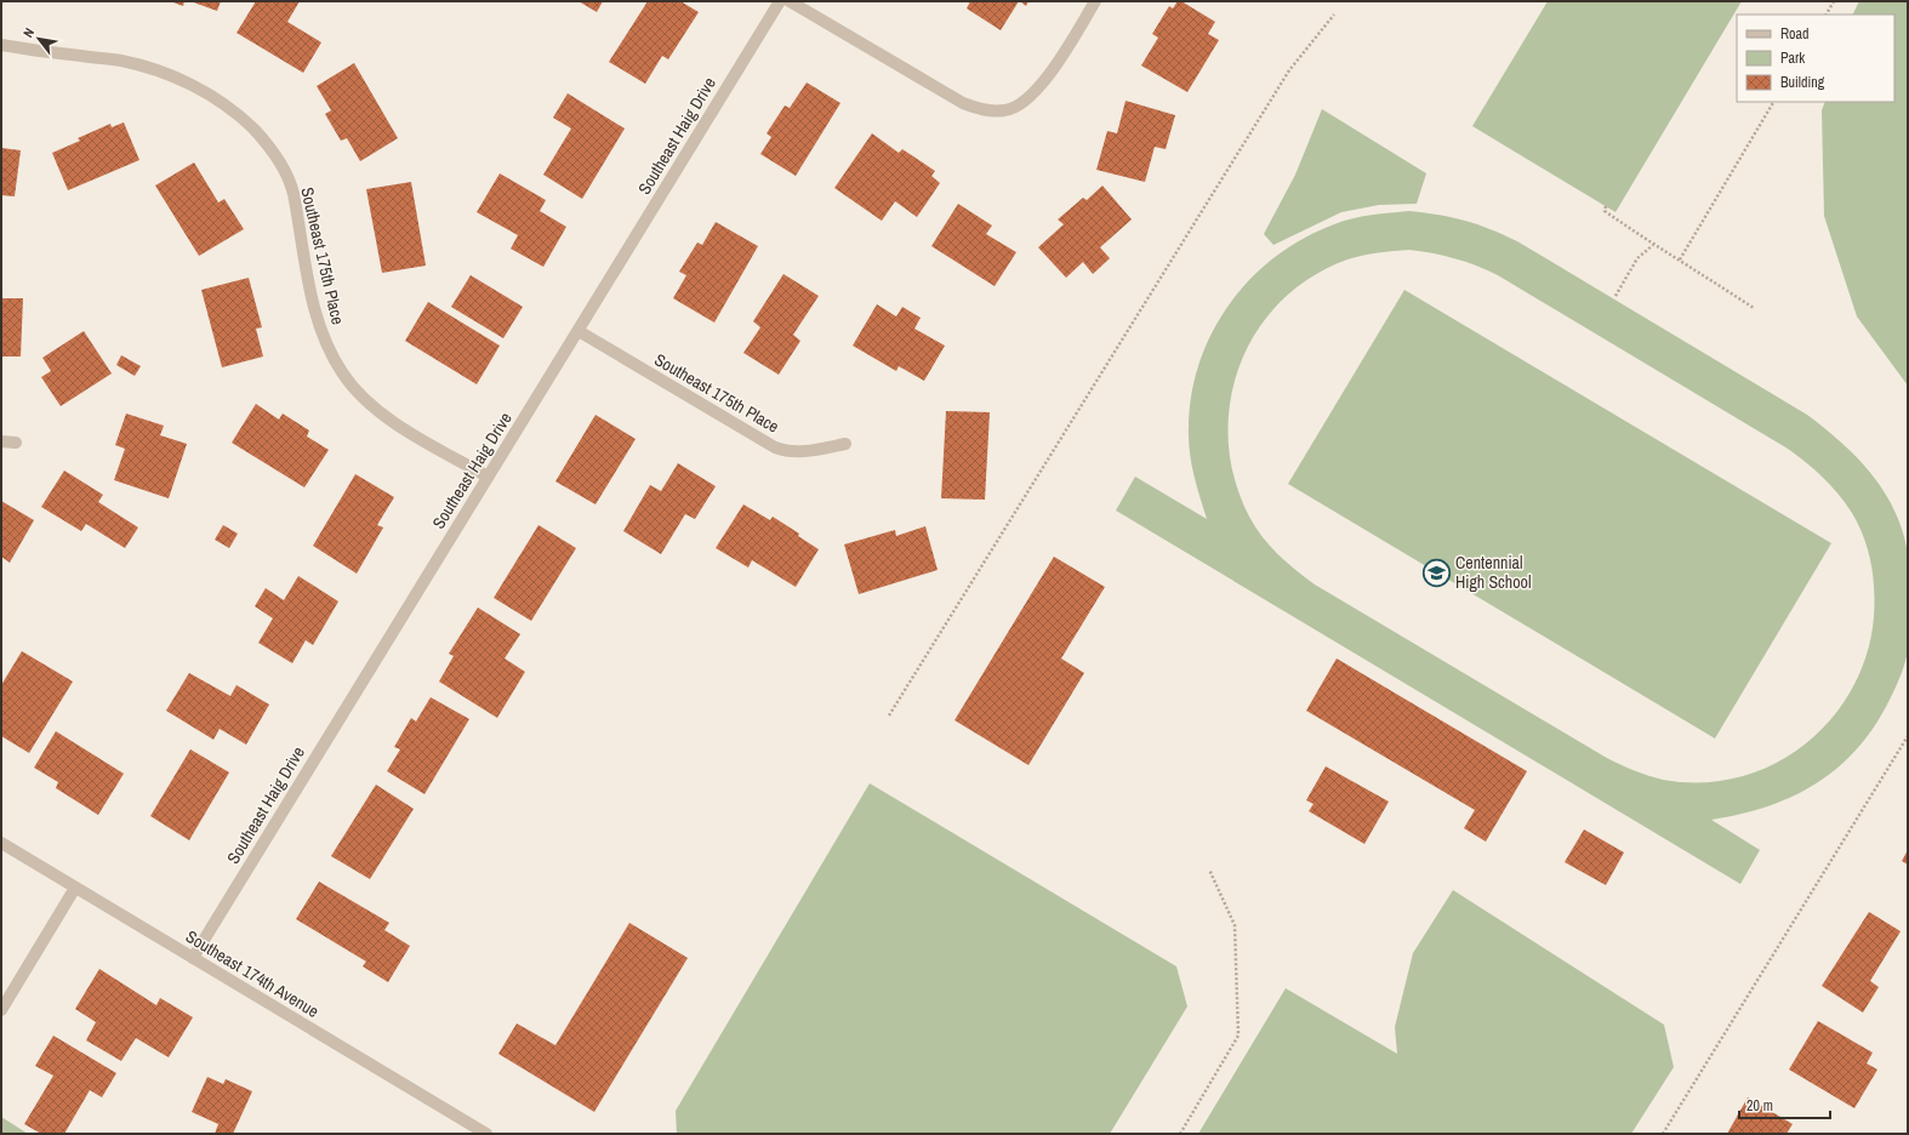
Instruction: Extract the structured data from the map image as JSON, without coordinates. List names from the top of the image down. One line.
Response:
{"streets":{"street":["Southeast Haig Drive","Southeast 175th Place","Southeast 174th Avenue"]},"crossings":[["Southeast Haig Drive","Southeast 175th Place"],["Southeast Haig Drive","Southeast 174th Avenue"]],"places":{"school or university":["Centennial High School"]},"legend":["Road","Park","Building"],"scale_bar":"20 m","north":"top left"}
